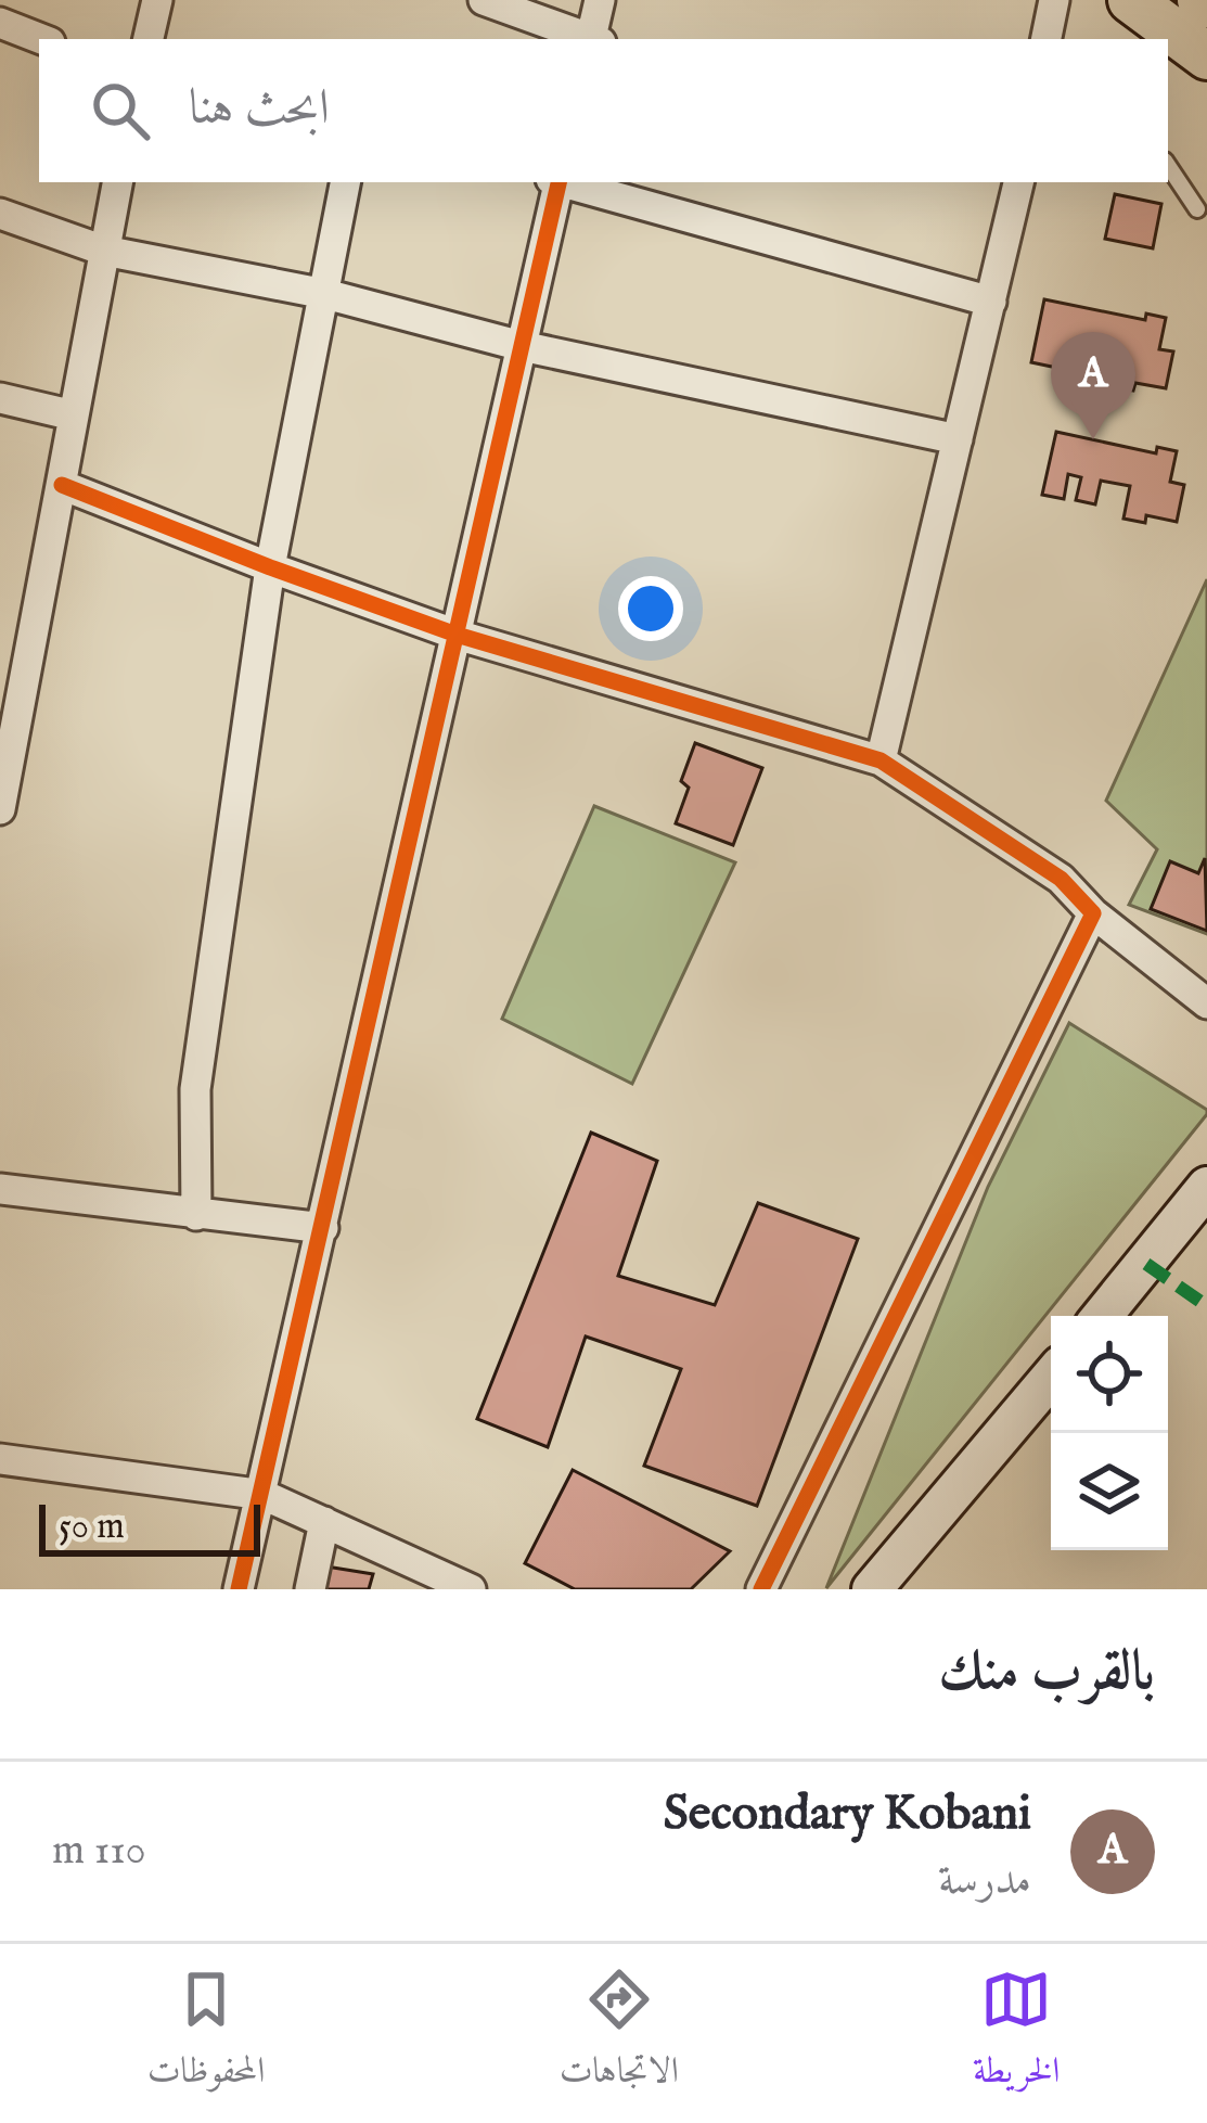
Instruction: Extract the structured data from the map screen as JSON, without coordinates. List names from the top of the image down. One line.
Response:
{"scale_bar":"50 m","page":{"search":"ابحث هنا","pins":"A","scale":"50 m","heading":"بالقرب منك","list":[{"mark":"A","name":"Secondary Kobani","note":"مدرسة","value":"110 m"}],"nav":["الخريطة","الاتجاهات","المحفوظات"]}}
